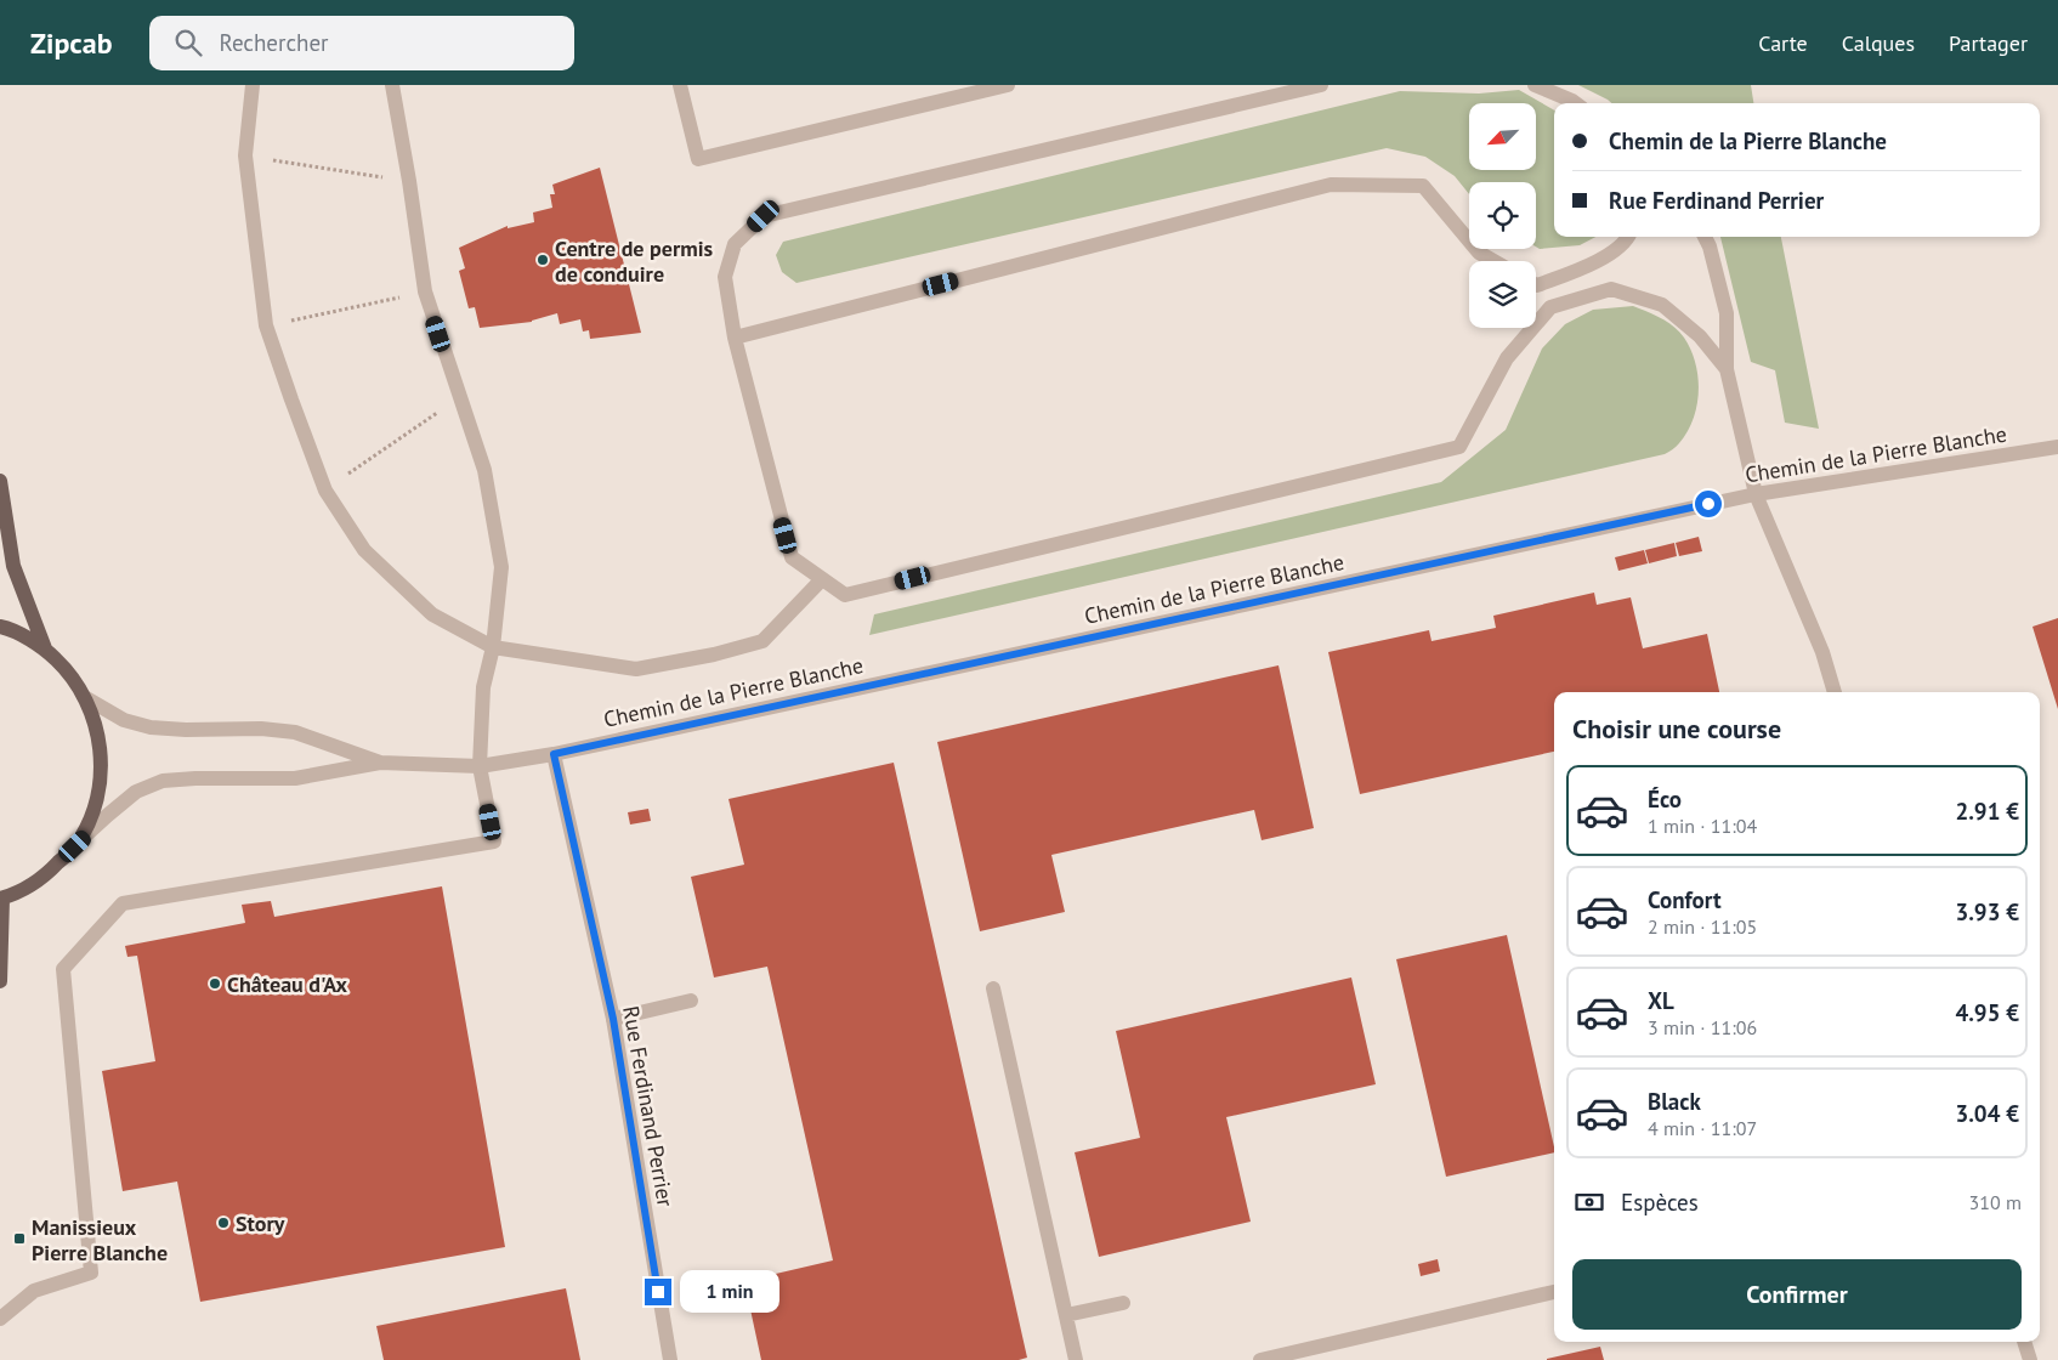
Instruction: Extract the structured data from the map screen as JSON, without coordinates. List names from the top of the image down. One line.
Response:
{"streets":{"street":["Chemin de la Pierre Blanche","Rue Ferdinand Perrier"]},"crossings":[["Chemin de la Pierre Blanche","Rue Ferdinand Perrier"]],"places":{"other":["Centre de permis de conduire","Château d'Ax","Story"],"transit":["Manissieux Pierre Blanche"]},"north":"bottom left","page":{"header":"Zipcab","search":"Rechercher","nav":["Carte","Calques","Partager"],"banner":["Chemin de la Pierre Blanche","Rue Ferdinand Perrier"],"heading":"Choisir une course","list":[{"name":"Éco","note":"1 min · 11:04","value":"2.91 €"},{"name":"Confort","note":"2 min · 11:05","value":"3.93 €"},{"name":"XL","note":"3 min · 11:06","value":"4.95 €"},{"name":"Black","note":"4 min · 11:07","value":"3.04 €"}],"pay":["Espèces","310 m"],"buttons":"Confirmer","bubble":"1 min"}}
